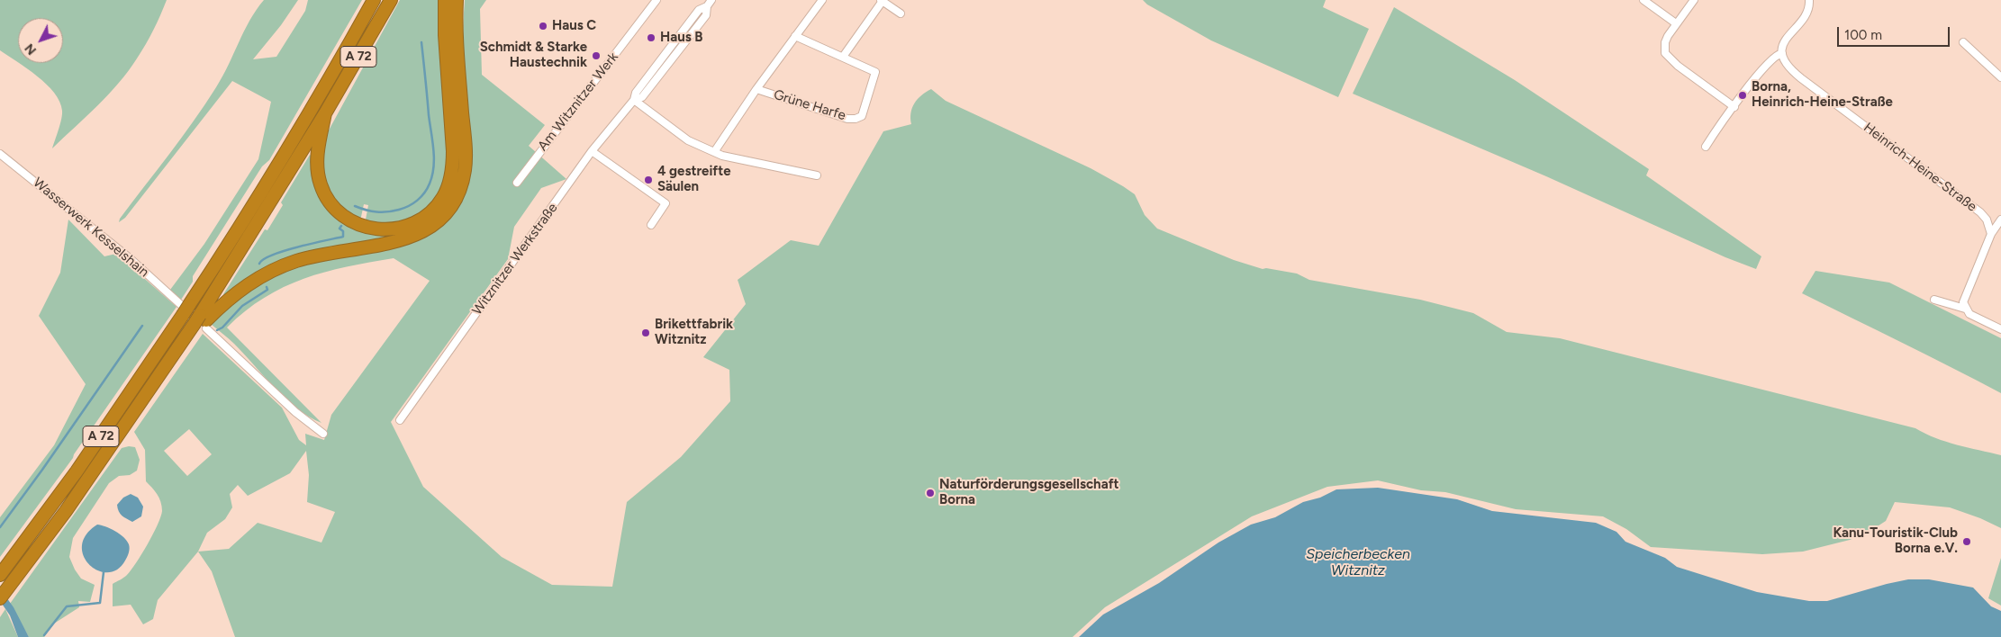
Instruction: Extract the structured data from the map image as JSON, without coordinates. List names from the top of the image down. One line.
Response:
{"streets":{"highway":["A 72"],"street":["Am Witznitzer Werk","Grüne Harfe","Heinrich-Heine-Straße","Wasserwerk Kesselshain","Witznitzer Werkstraße"]},"crossings":[["A 72","Wasserwerk Kesselshain"]],"water":["Speicherbecken Witznitz"],"places":["Haus C","Haus B","Schmidt & Starke Haustechnik","Borna, Heinrich-Heine-Straße","4 gestreifte Säulen","Brikettfabrik Witznitz","Naturförderungsgesellschaft Borna","Kanu-Touristik-Club Borna e.V."],"scale_bar":"100 m","north":"bottom left"}
